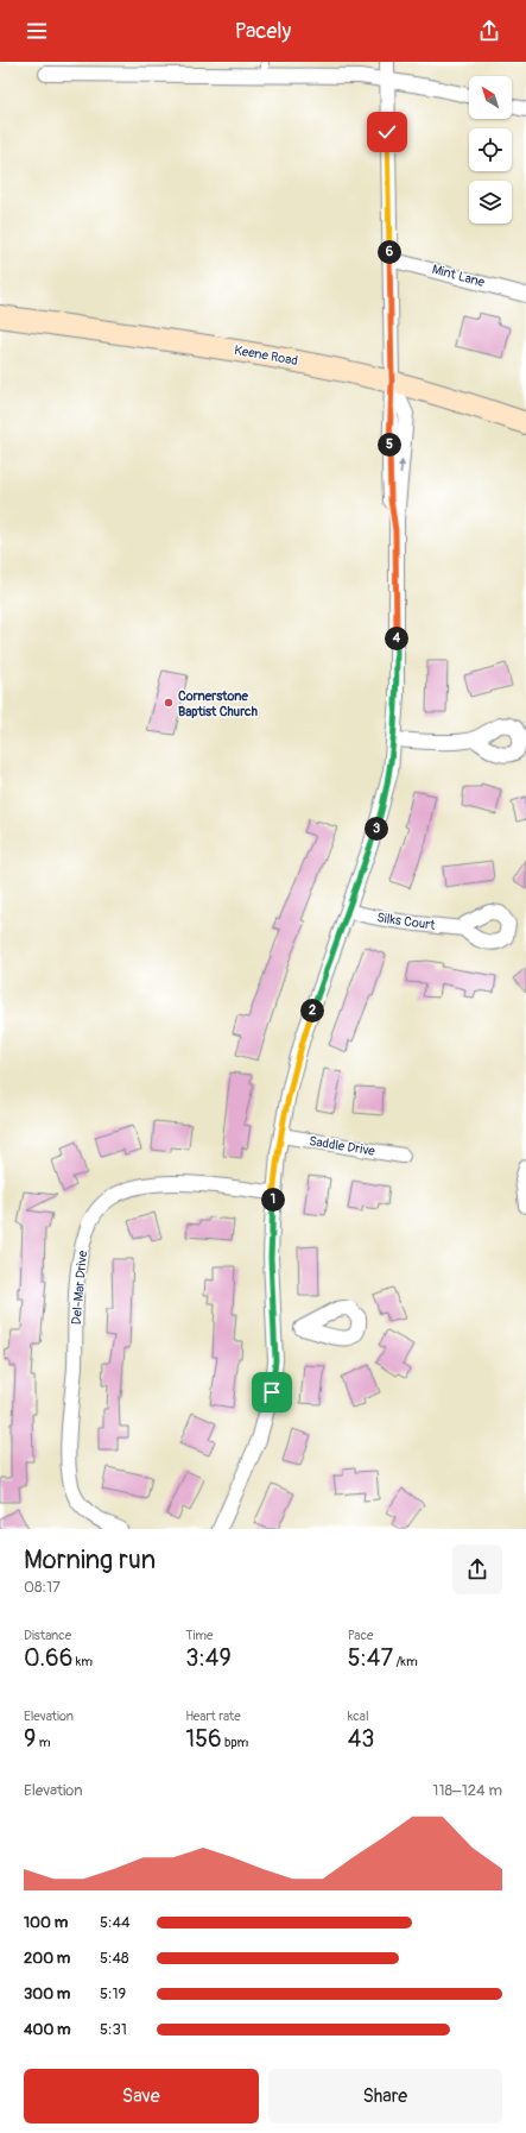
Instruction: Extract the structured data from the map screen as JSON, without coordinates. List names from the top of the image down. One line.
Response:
{"streets":{"main road":["Keene Road"],"street":["Mint Lane","Silks Court","Saddle Drive","Del-Mar Drive"]},"places":["Cornerstone Baptist Church"],"north":"top left","page":{"header":"Pacely","pins":["6","5","4","3","2","1"],"heading":["Morning run","08:17"],"stats":[["Distance","0.66 km"],["Time","3:49"],["Pace","5:47 /km"],["Elevation","9 m"],["Heart rate","156 bpm"],["kcal","43"]],"chart":["Elevation","118–124 m"],"list":[{"name":"100 m","note":"5:44"},{"name":"200 m","note":"5:48"},{"name":"300 m","note":"5:19"},{"name":"400 m","note":"5:31"}],"buttons":["Save","Share"]}}
